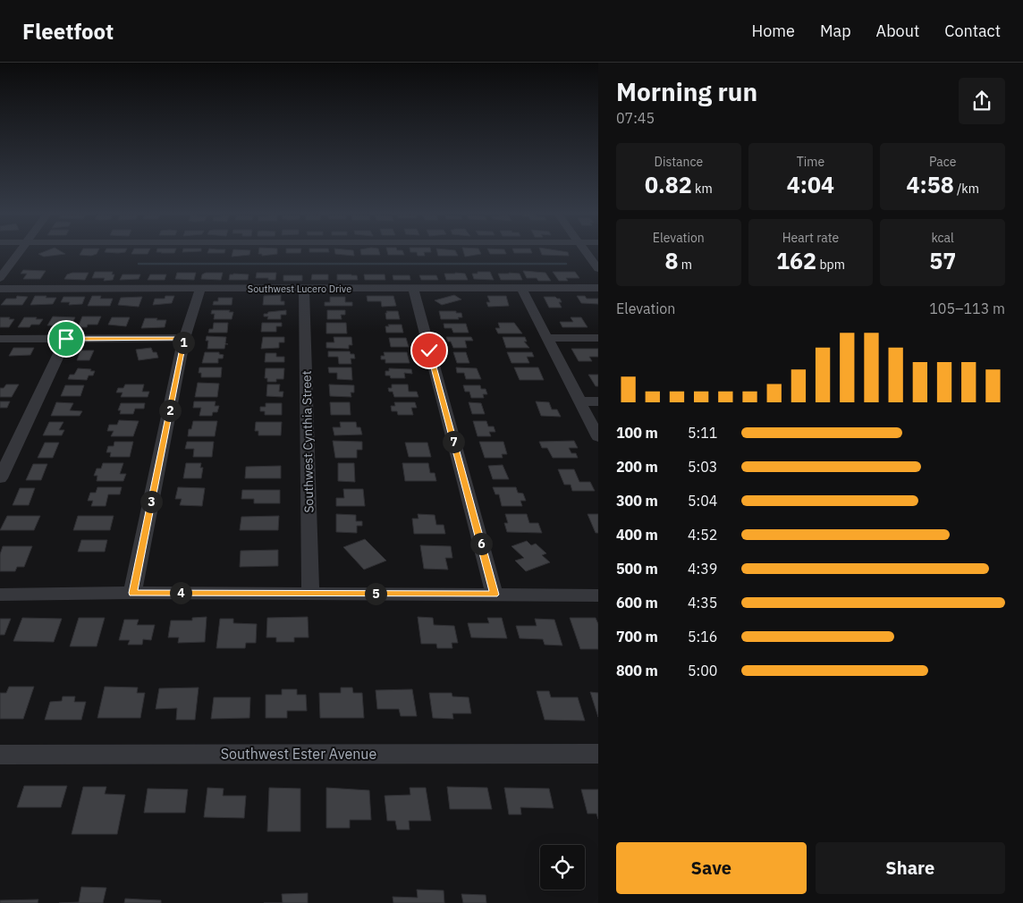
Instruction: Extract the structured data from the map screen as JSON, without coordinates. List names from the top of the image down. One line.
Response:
{"streets":{"street":["Southwest Lucero Drive","Southwest Cynthia Street","Southwest Ester Avenue"]},"crossings":[["Southwest Lucero Drive","Southwest Cynthia Street"]],"page":{"header":"Fleetfoot","nav":["Home","Map","About","Contact"],"heading":["Morning run","07:45"],"stats":[["Distance","0.82 km"],["Time","4:04"],["Pace","4:58 /km"],["Elevation","8 m"],["Heart rate","162 bpm"],["kcal","57"]],"chart":["Elevation","105–113 m"],"pins":["1","2","7","3","6","4","5"],"list":[{"name":"100 m","note":"5:11"},{"name":"200 m","note":"5:03"},{"name":"300 m","note":"5:04"},{"name":"400 m","note":"4:52"},{"name":"500 m","note":"4:39"},{"name":"600 m","note":"4:35"},{"name":"700 m","note":"5:16"},{"name":"800 m","note":"5:00"}],"buttons":["Save","Share"]}}
